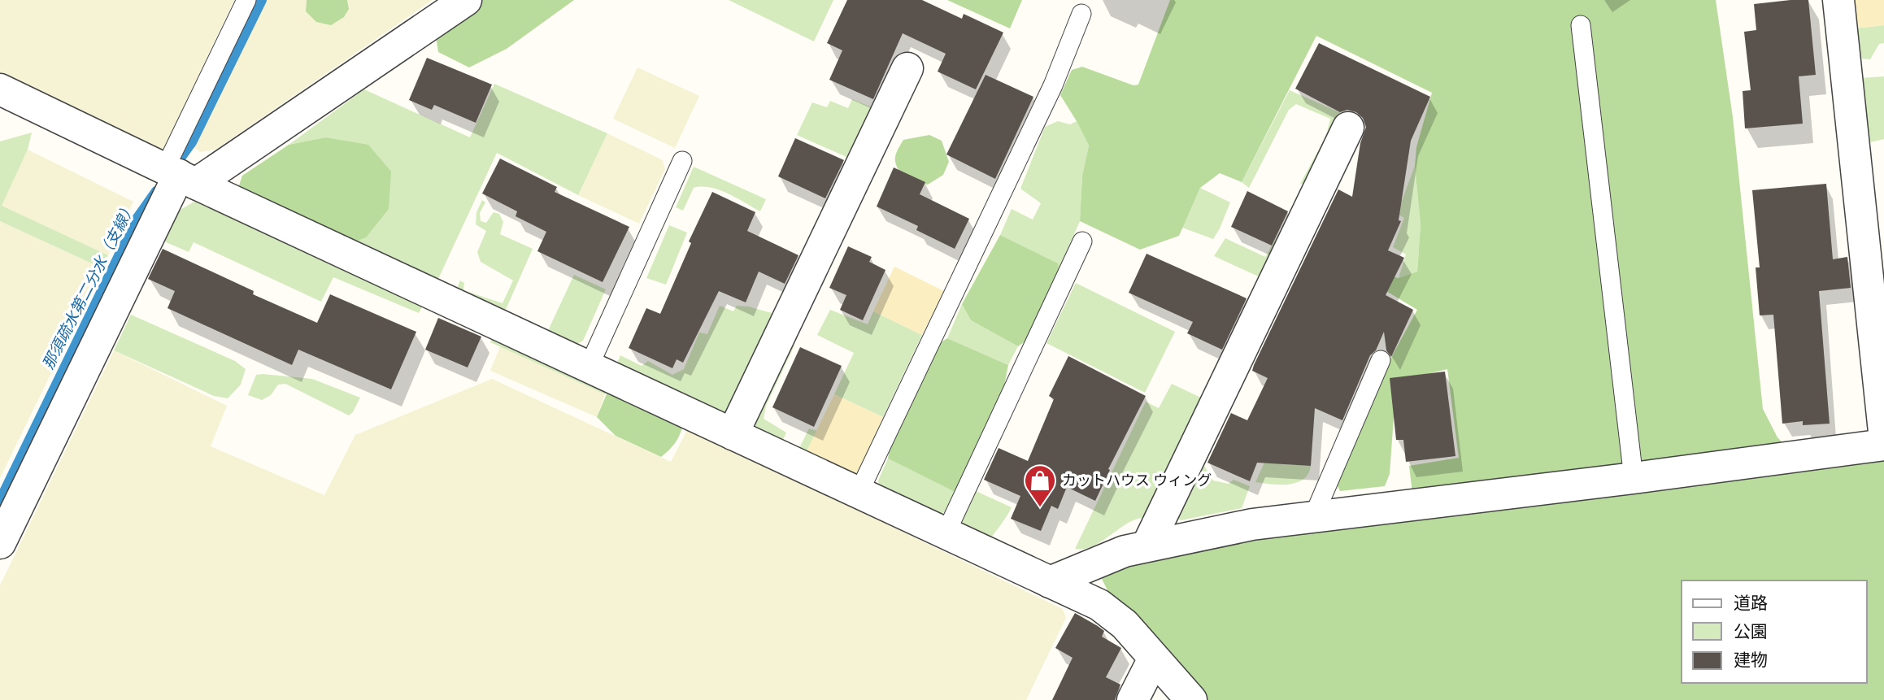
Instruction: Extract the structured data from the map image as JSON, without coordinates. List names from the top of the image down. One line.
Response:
{"water":["那須疏水第二分水（支線）"],"places":{"shop":["カットハウス ウィング"]},"legend":["道路","公園","建物"]}
